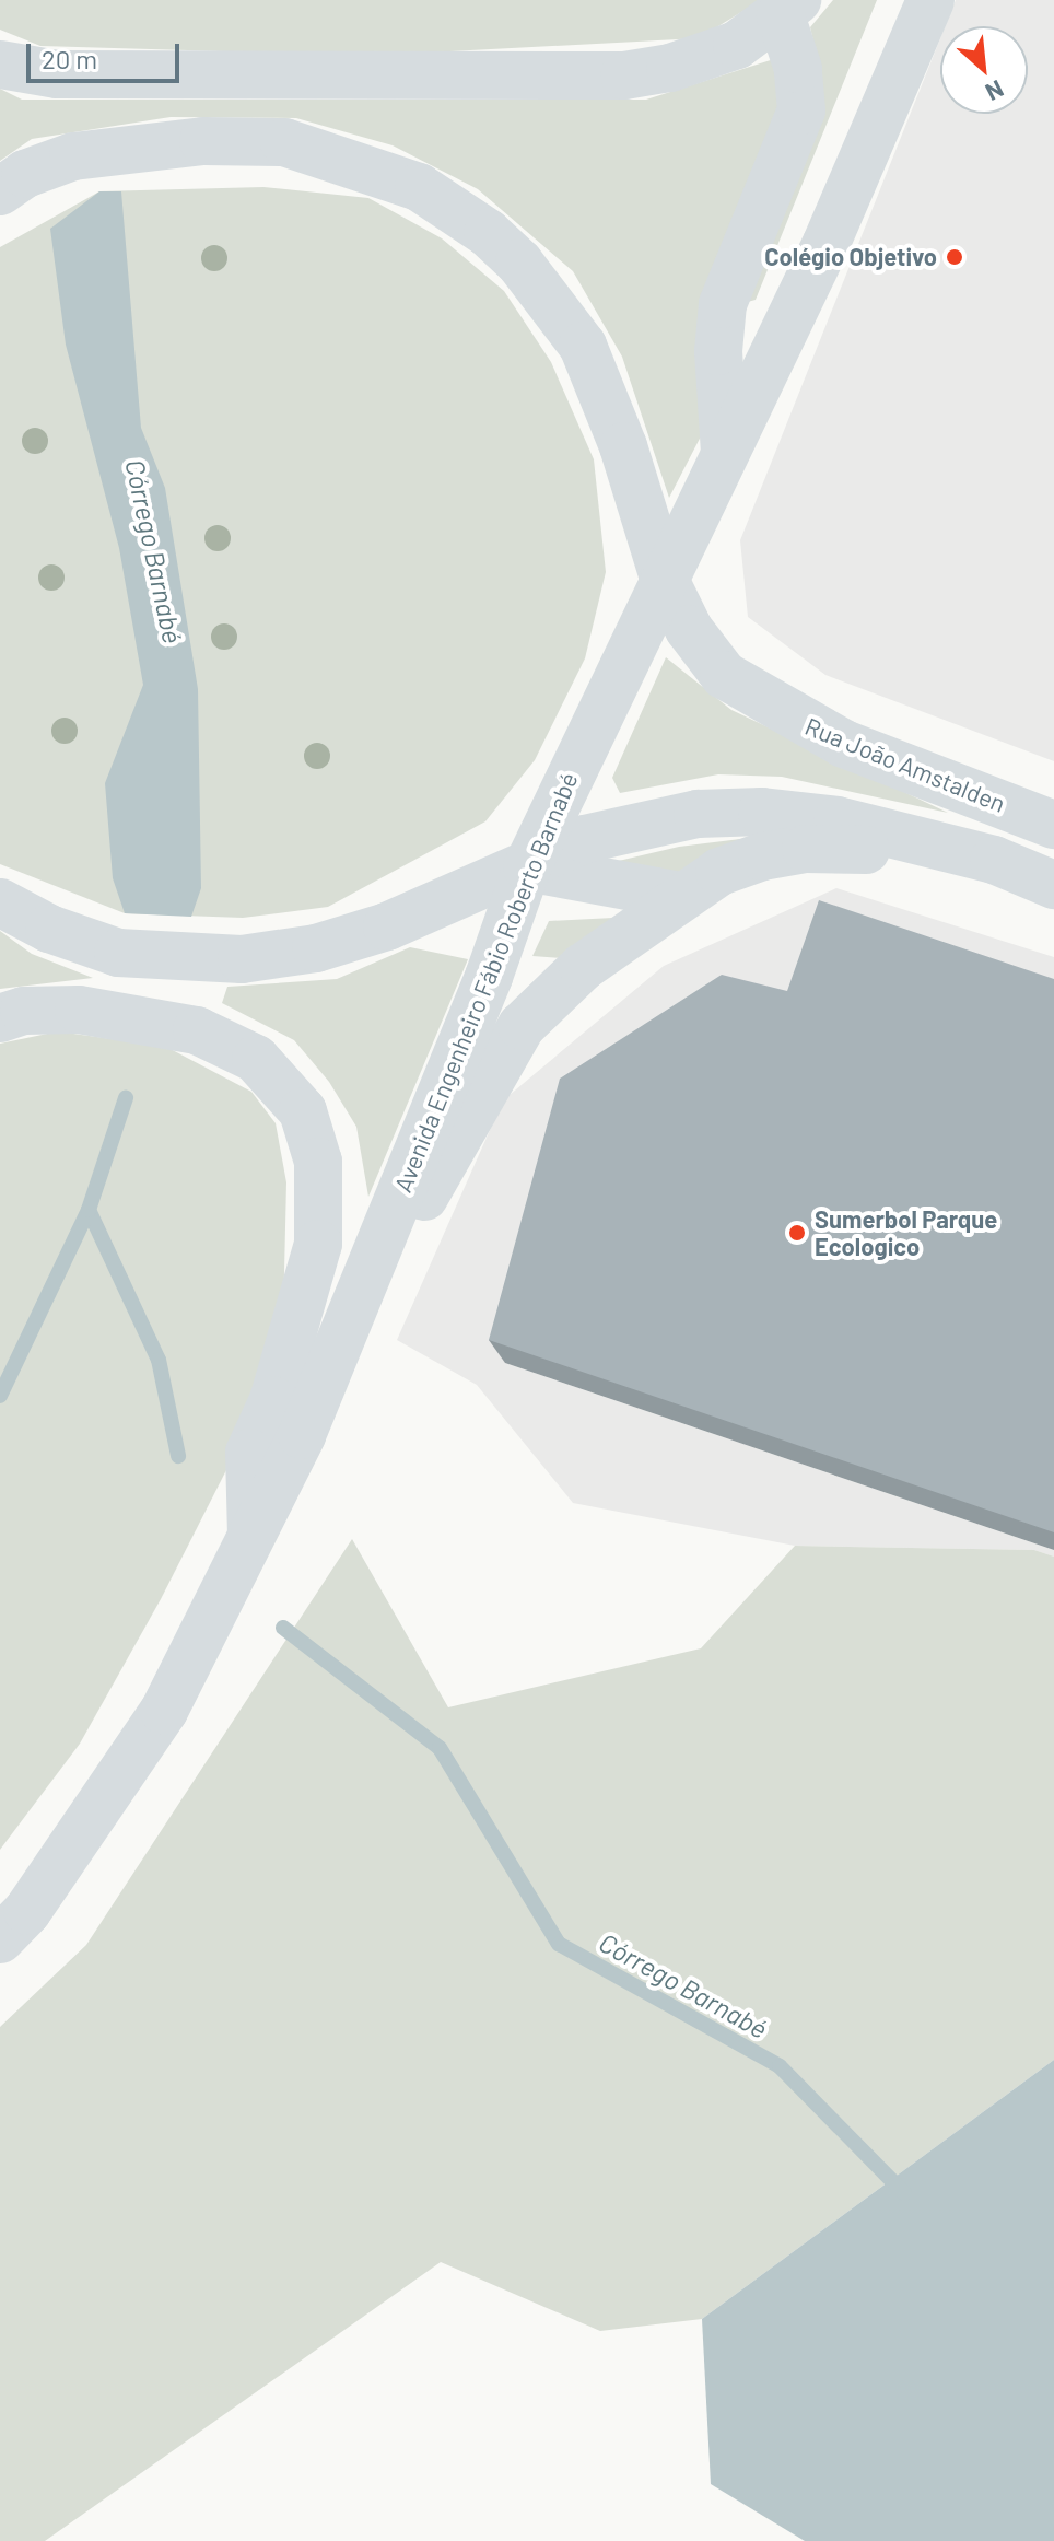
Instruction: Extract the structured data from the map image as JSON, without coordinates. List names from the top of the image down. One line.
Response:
{"streets":{"main road":["Rua João Amstalden","Avenida Engenheiro Fábio Roberto Barnabé"]},"crossings":[["Rua João Amstalden","Avenida Engenheiro Fábio Roberto Barnabé"]],"water":["Córrego Barnabé"],"places":["Colégio Objetivo","Sumerbol Parque Ecologico"],"scale_bar":"20 m","north":"bottom right"}
